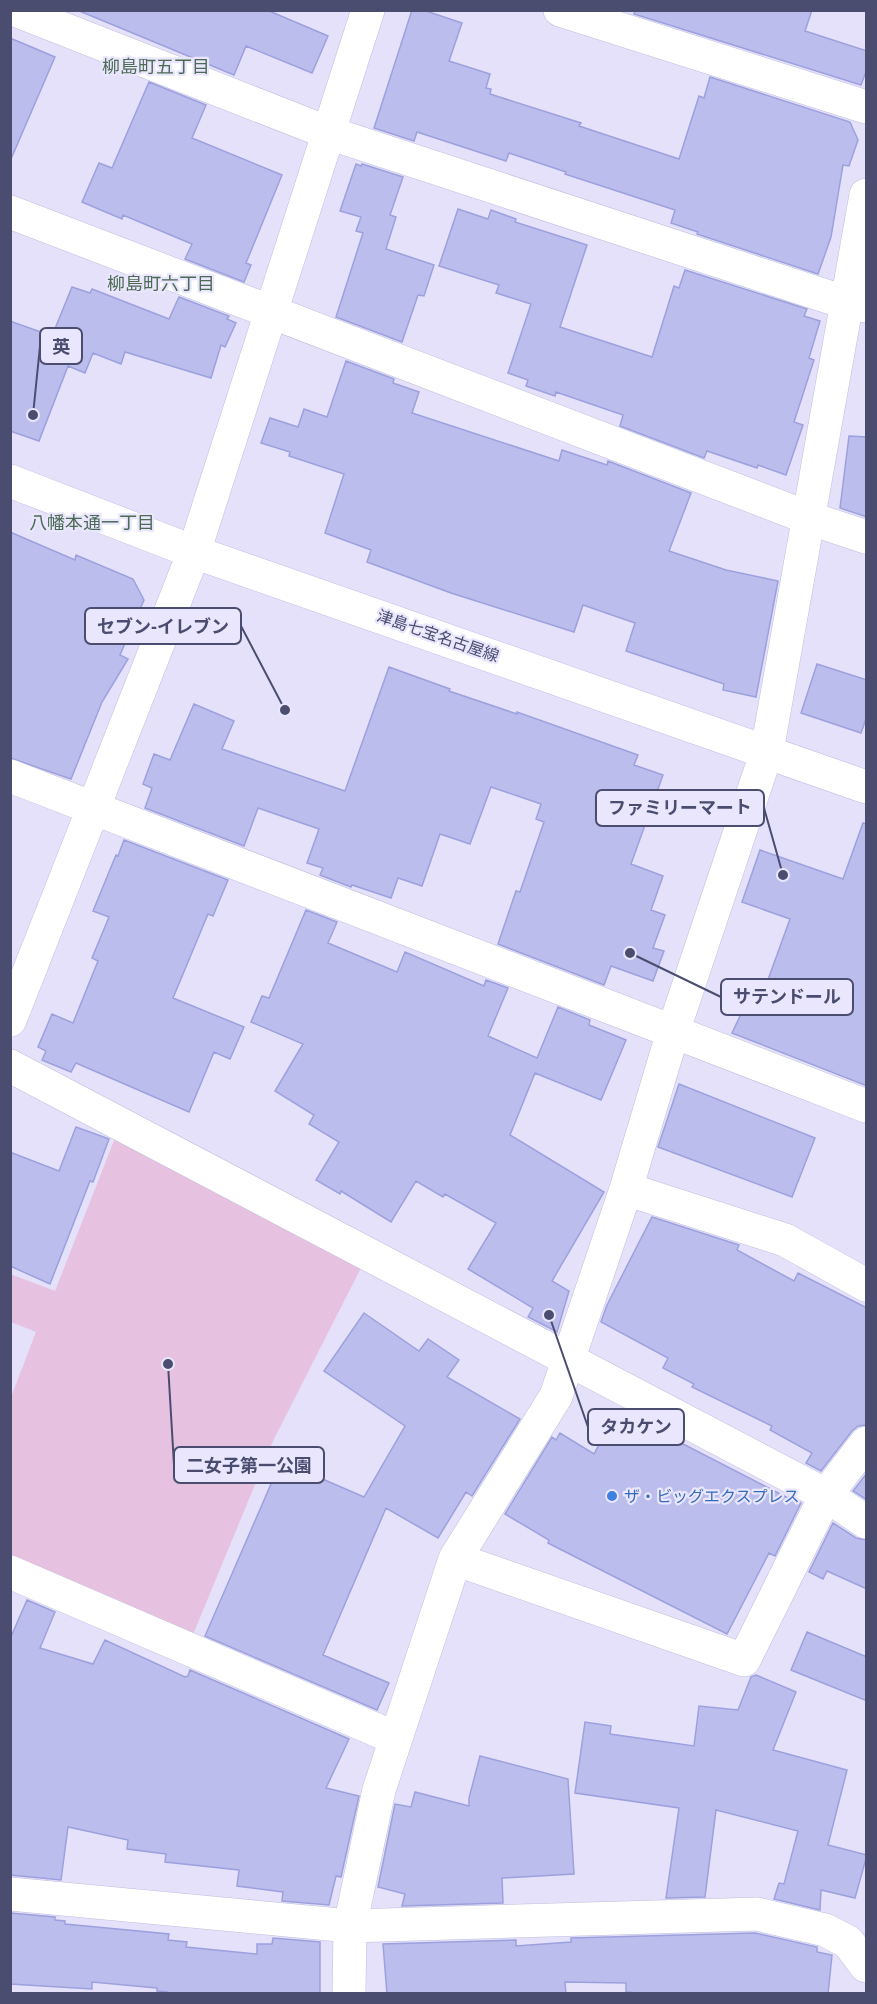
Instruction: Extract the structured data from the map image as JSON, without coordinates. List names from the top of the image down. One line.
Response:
{"streets":{"street":["津島七宝名古屋線"]},"districts":["柳島町五丁目","柳島町六丁目","八幡本通一丁目"],"places":["英","セブン-イレブン","ファミリーマート","サテンドール","タカケン","二女子第一公園","ザ・ビッグエクスプレス"]}
